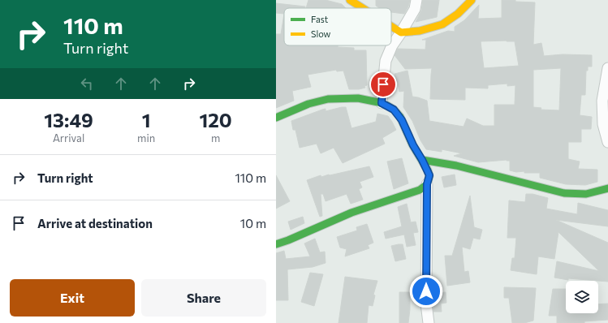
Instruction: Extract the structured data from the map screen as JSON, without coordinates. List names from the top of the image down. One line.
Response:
{"legend":["Fast","Slow"],"page":{"turn":["110 m","Turn right"],"eta":["13:49","Arrival","1","min","120","m"],"list":[{"name":"Turn right","value":"110 m"},{"name":"Arrive at destination","value":"10 m"}],"buttons":["Exit","Share"]}}
